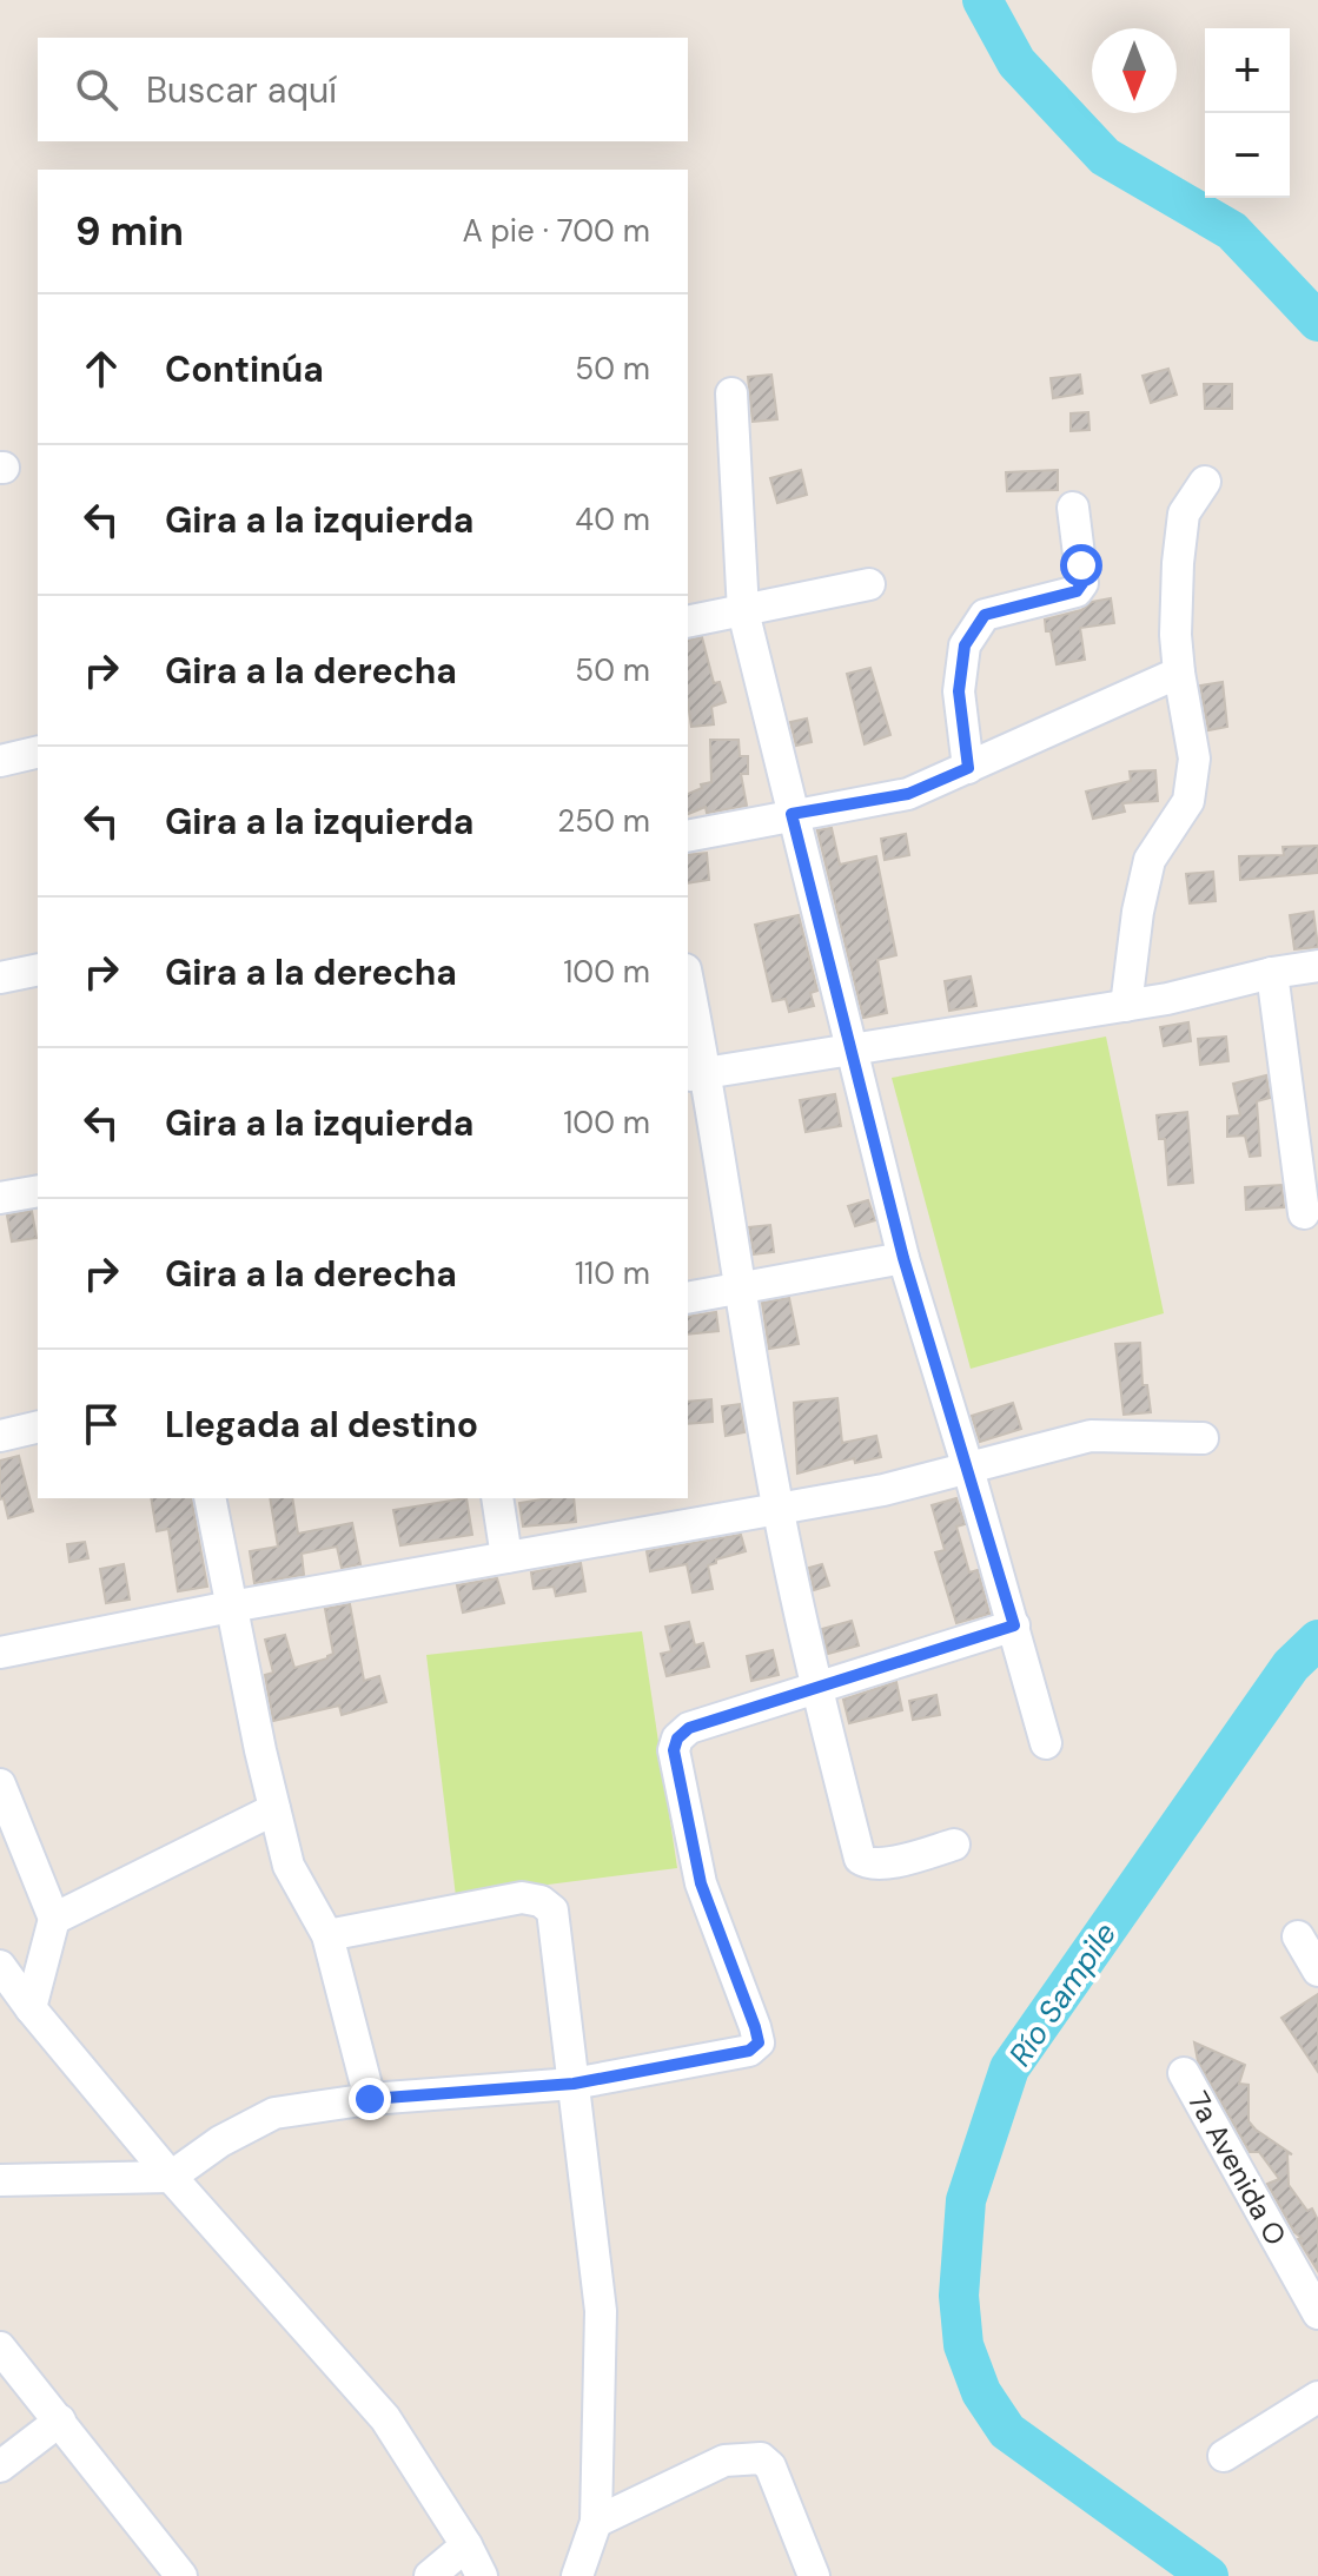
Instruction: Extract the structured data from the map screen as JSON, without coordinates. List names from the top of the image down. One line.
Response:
{"streets":{"street":["7a Avenida O"]},"water":["Río Sampile"],"north":"bottom","page":{"map_buttons":["+","−"],"search":"Buscar aquí","heading":["9 min","A pie · 700 m"],"list":[["Continúa","50 m"],["Gira a la izquierda","40 m"],["Gira a la derecha","50 m"],["Gira a la izquierda","250 m"],["Gira a la derecha","100 m"],["Gira a la izquierda","100 m"],["Gira a la derecha","110 m"],"Llegada al destino"]}}
